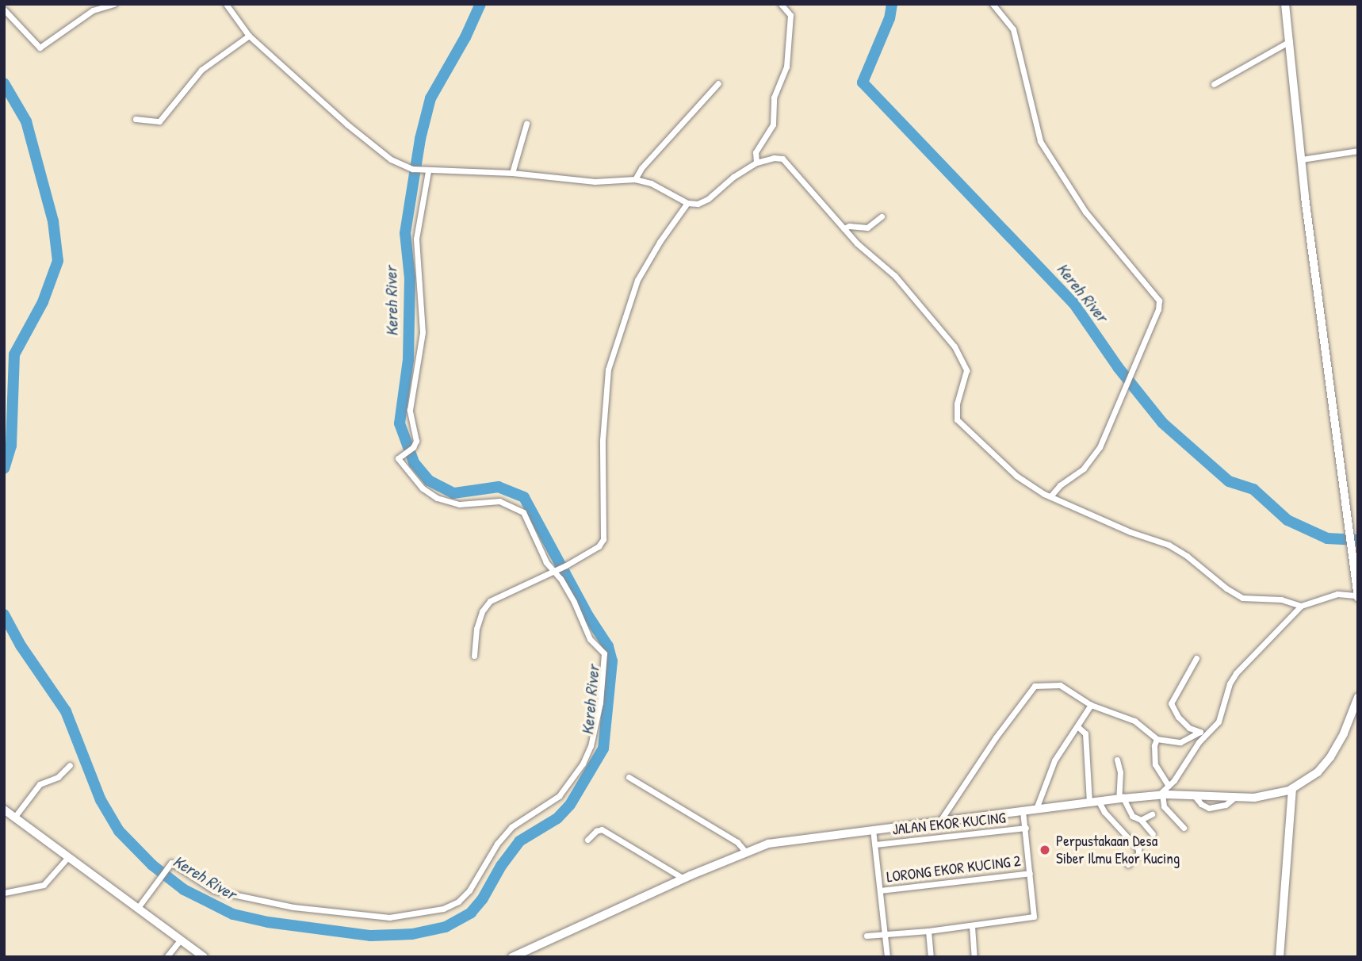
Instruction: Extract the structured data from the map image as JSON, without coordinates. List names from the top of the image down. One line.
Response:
{"streets":{"street":["JALAN EKOR KUCING","LORONG EKOR KUCING 2"]},"water":["Kereh River"],"places":["Perpustakaan Desa Siber Ilmu Ekor Kucing"]}
